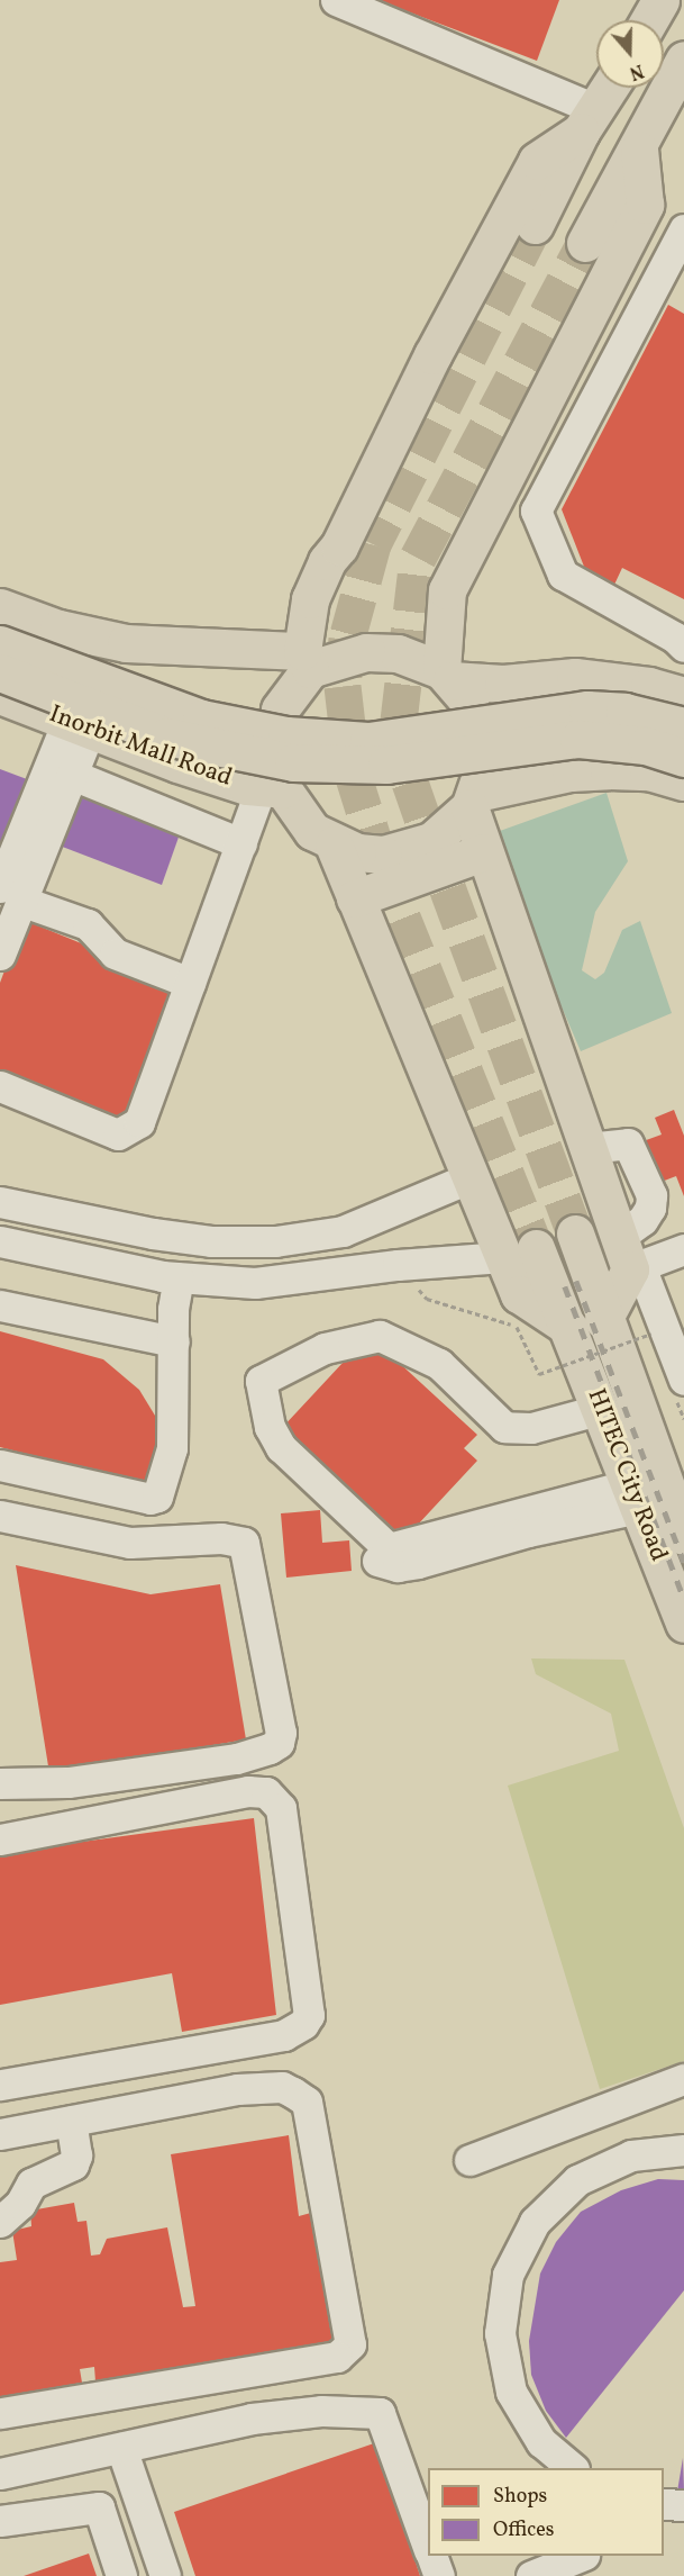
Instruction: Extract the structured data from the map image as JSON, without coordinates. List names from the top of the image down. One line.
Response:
{"streets":{"main road":["Inorbit Mall Road","HITEC City Road"]},"legend":["Shops","Offices"],"north":"bottom"}
